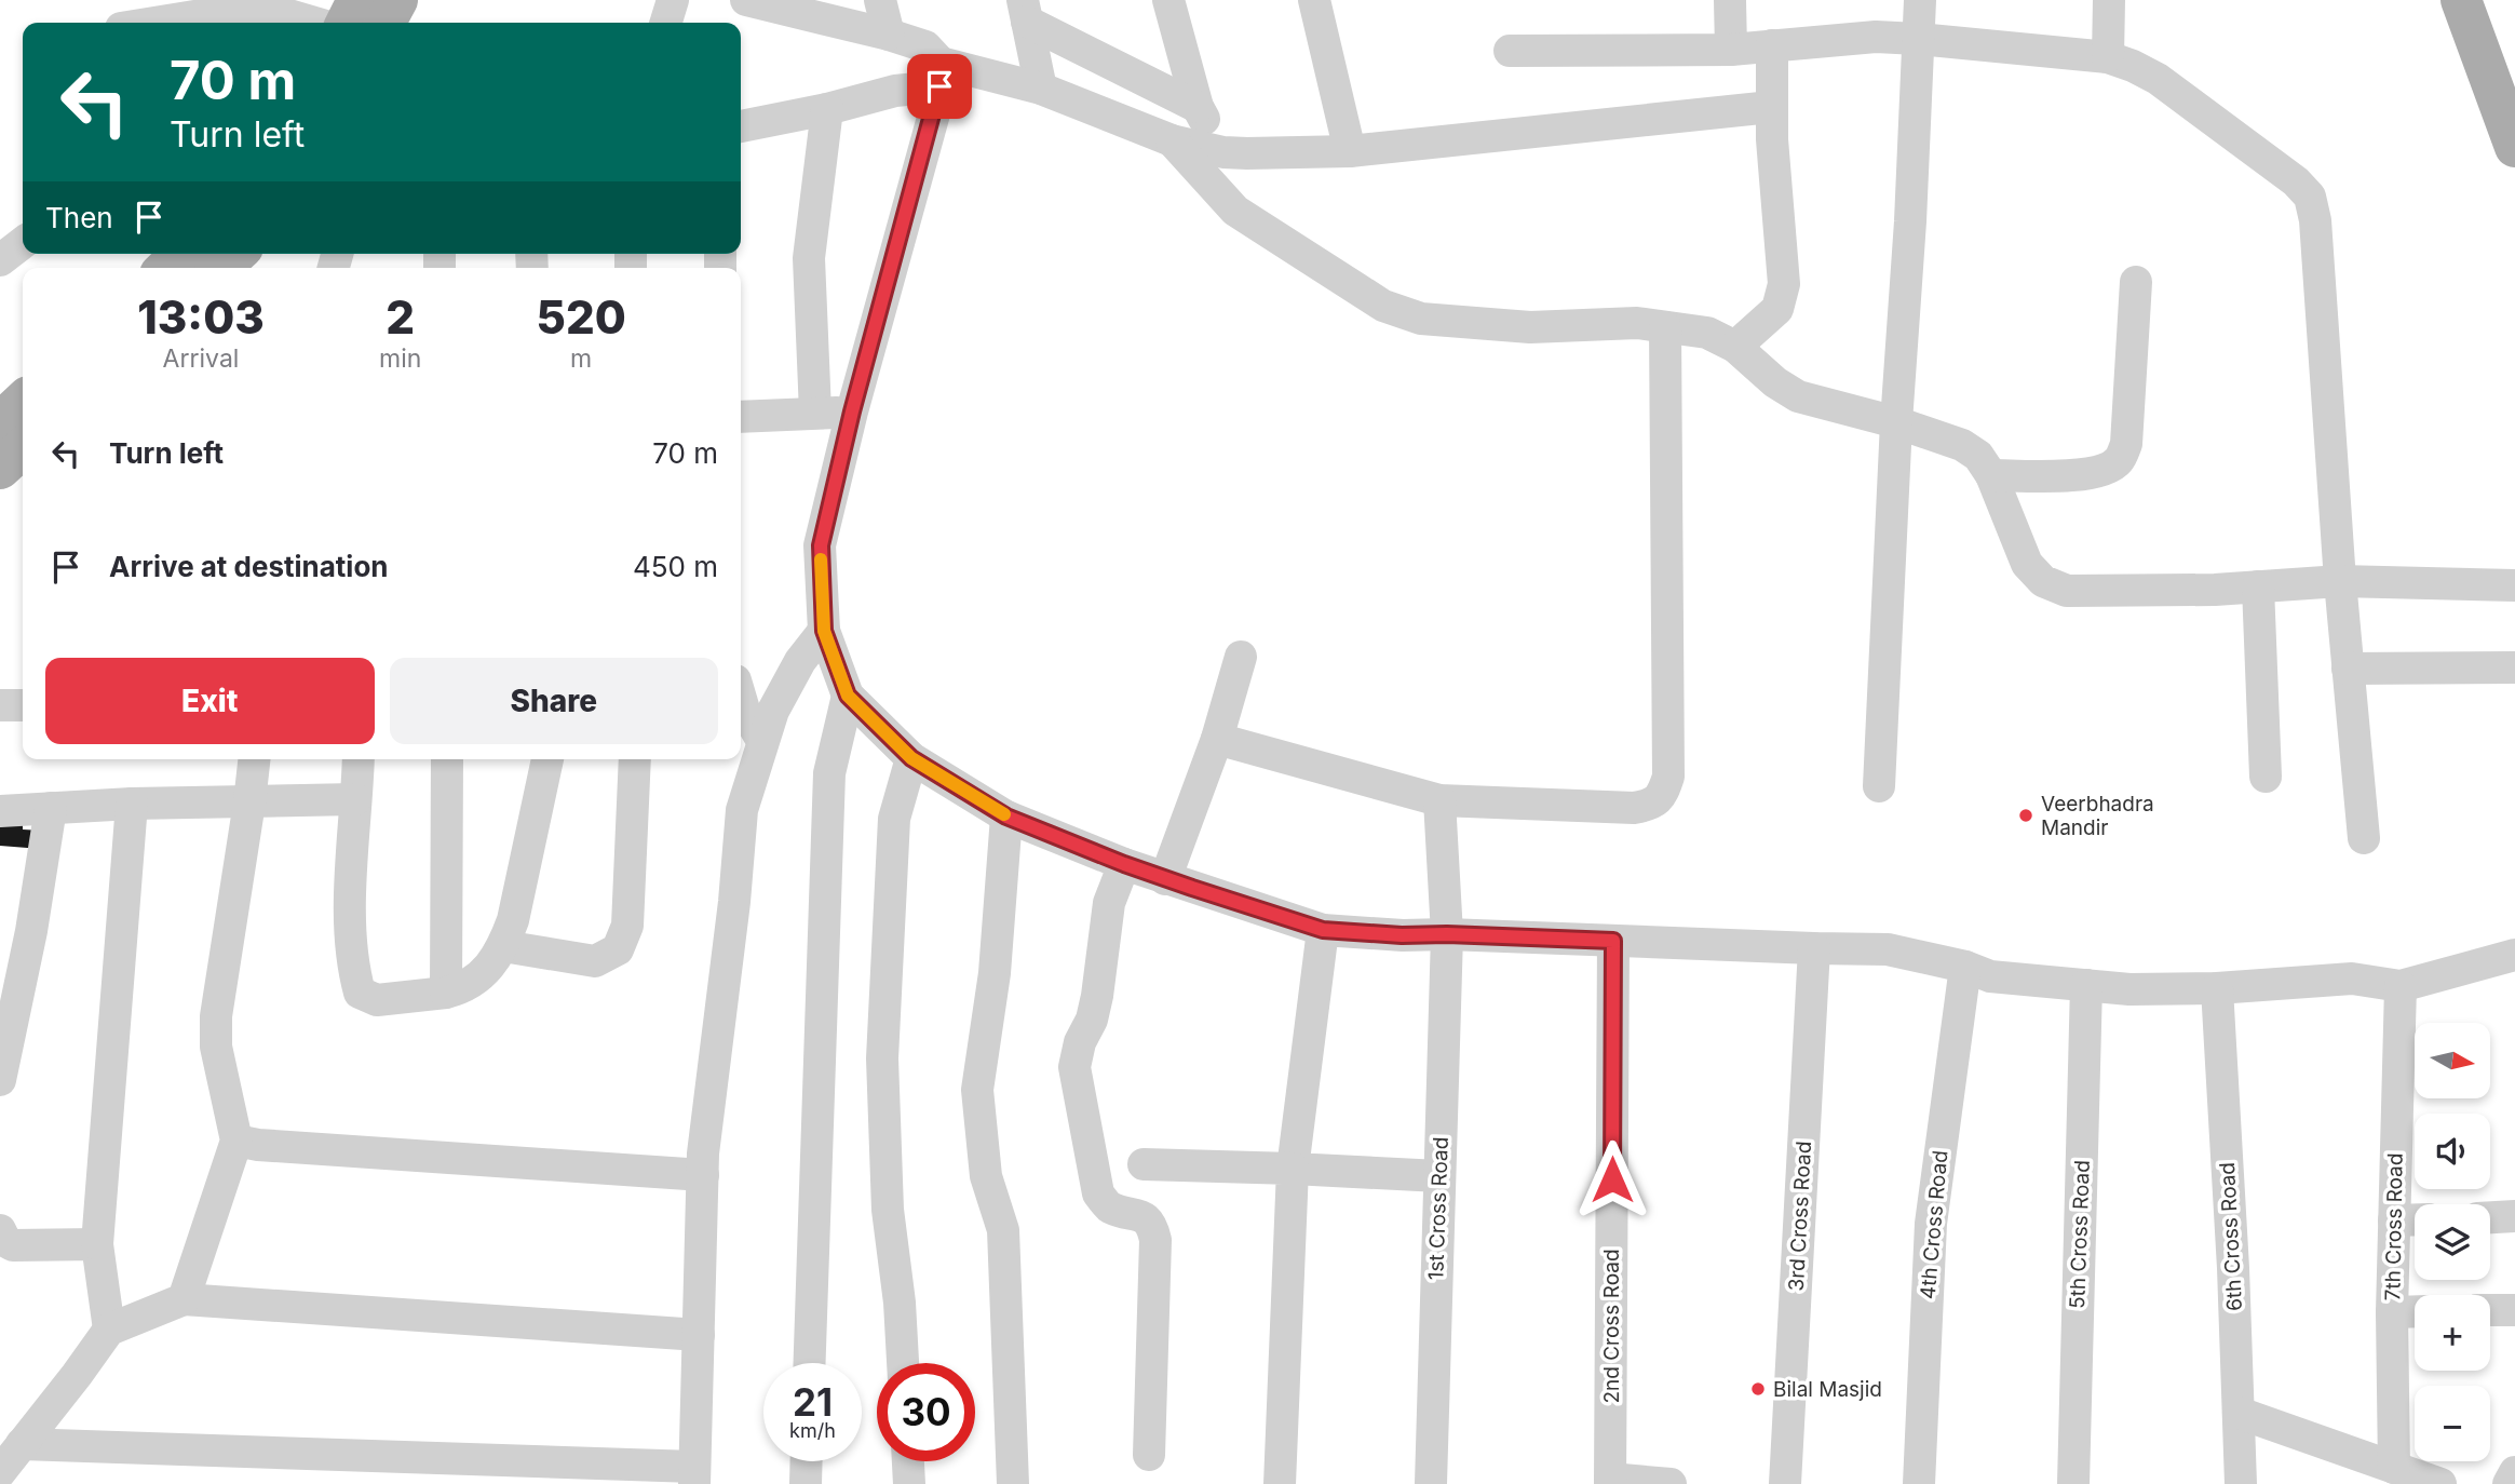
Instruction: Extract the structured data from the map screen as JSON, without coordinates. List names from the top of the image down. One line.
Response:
{"streets":{"street":["1st Cross Road","3rd Cross Road","4th Cross Road","7th Cross Road","5th Cross Road","6th Cross Road","2nd Cross Road"]},"places":["Veerbhadra Mandir","Bilal Masjid"],"north":"right","page":{"turn":["70 m","Turn left"],"then":"Then","eta":["13:03","Arrival","2","min","520","m"],"list":[{"name":"Turn left","value":"70 m"},{"name":"Arrive at destination","value":"450 m"}],"buttons":["Exit","Share"],"map_buttons":["+","−"],"speed":"21 km/h","limit":"30"}}
